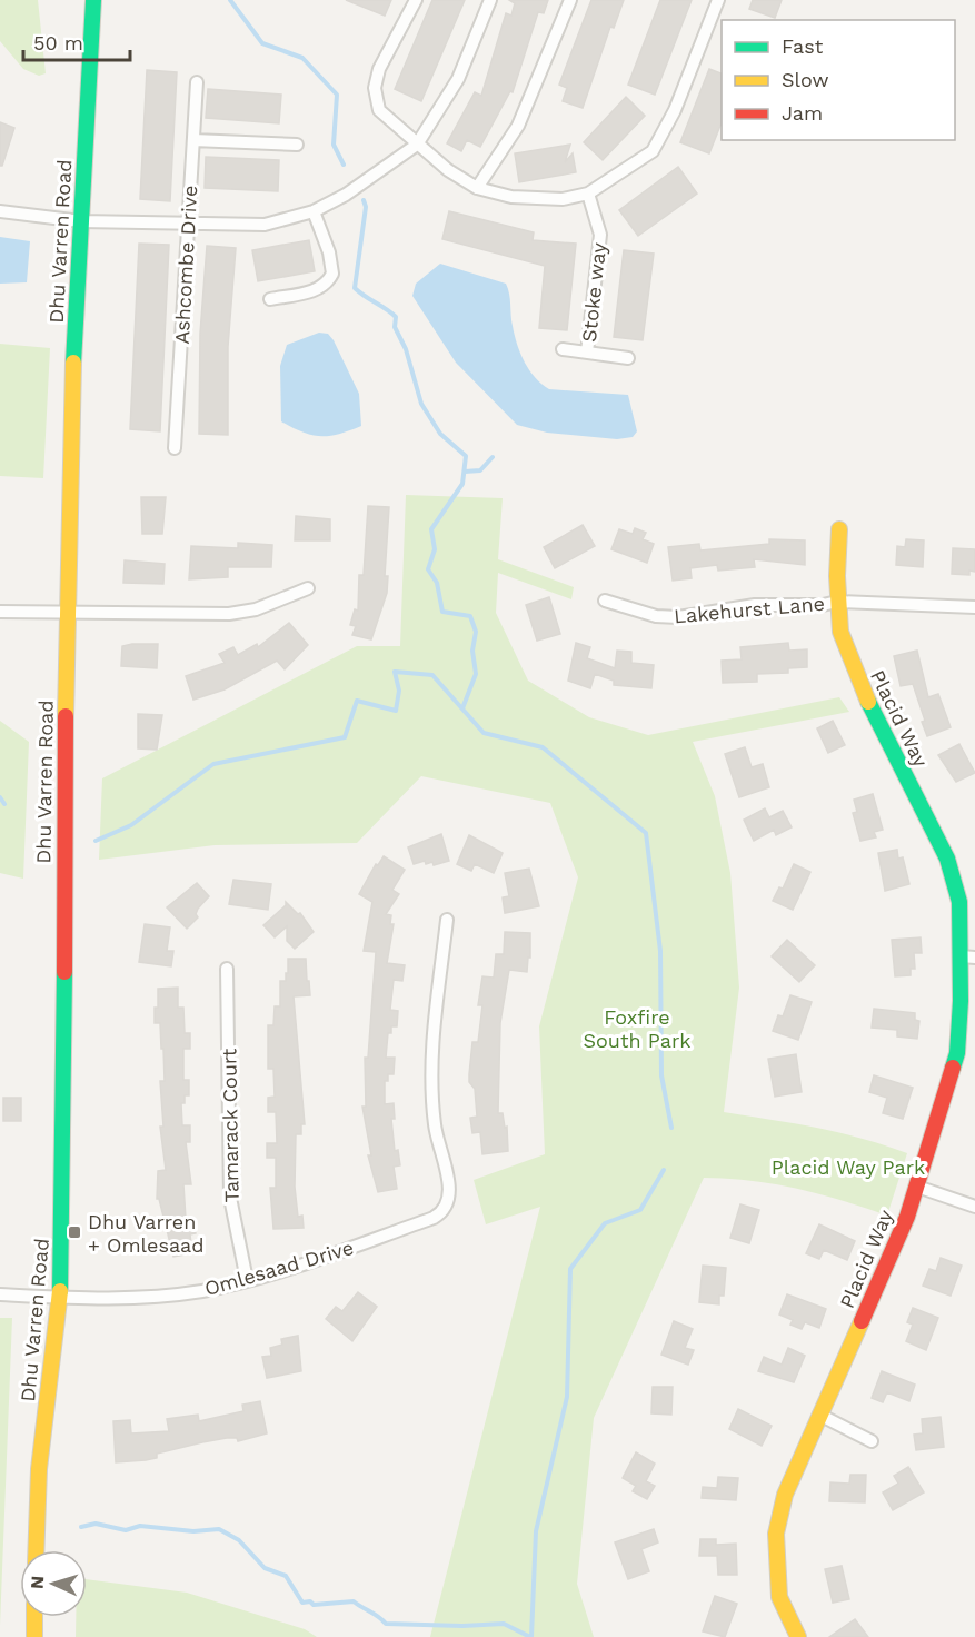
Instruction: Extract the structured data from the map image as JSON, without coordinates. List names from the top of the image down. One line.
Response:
{"streets":{"main road":["Dhu Varren Road","Placid Way"],"street":["Ashcombe Drive","Stoke way","Lakehurst Lane","Tamarack Court","Omlesaad Drive"]},"crossings":[["Dhu Varren Road","Omlesaad Drive"],["Lakehurst Lane","Placid Way"],["Tamarack Court","Omlesaad Drive"]],"parks":["Foxfire South Park","Placid Way Park"],"places":{"transit":["Dhu Varren + Omlesaad"]},"legend":["Fast","Slow","Jam"],"scale_bar":"50 m","north":"left"}
